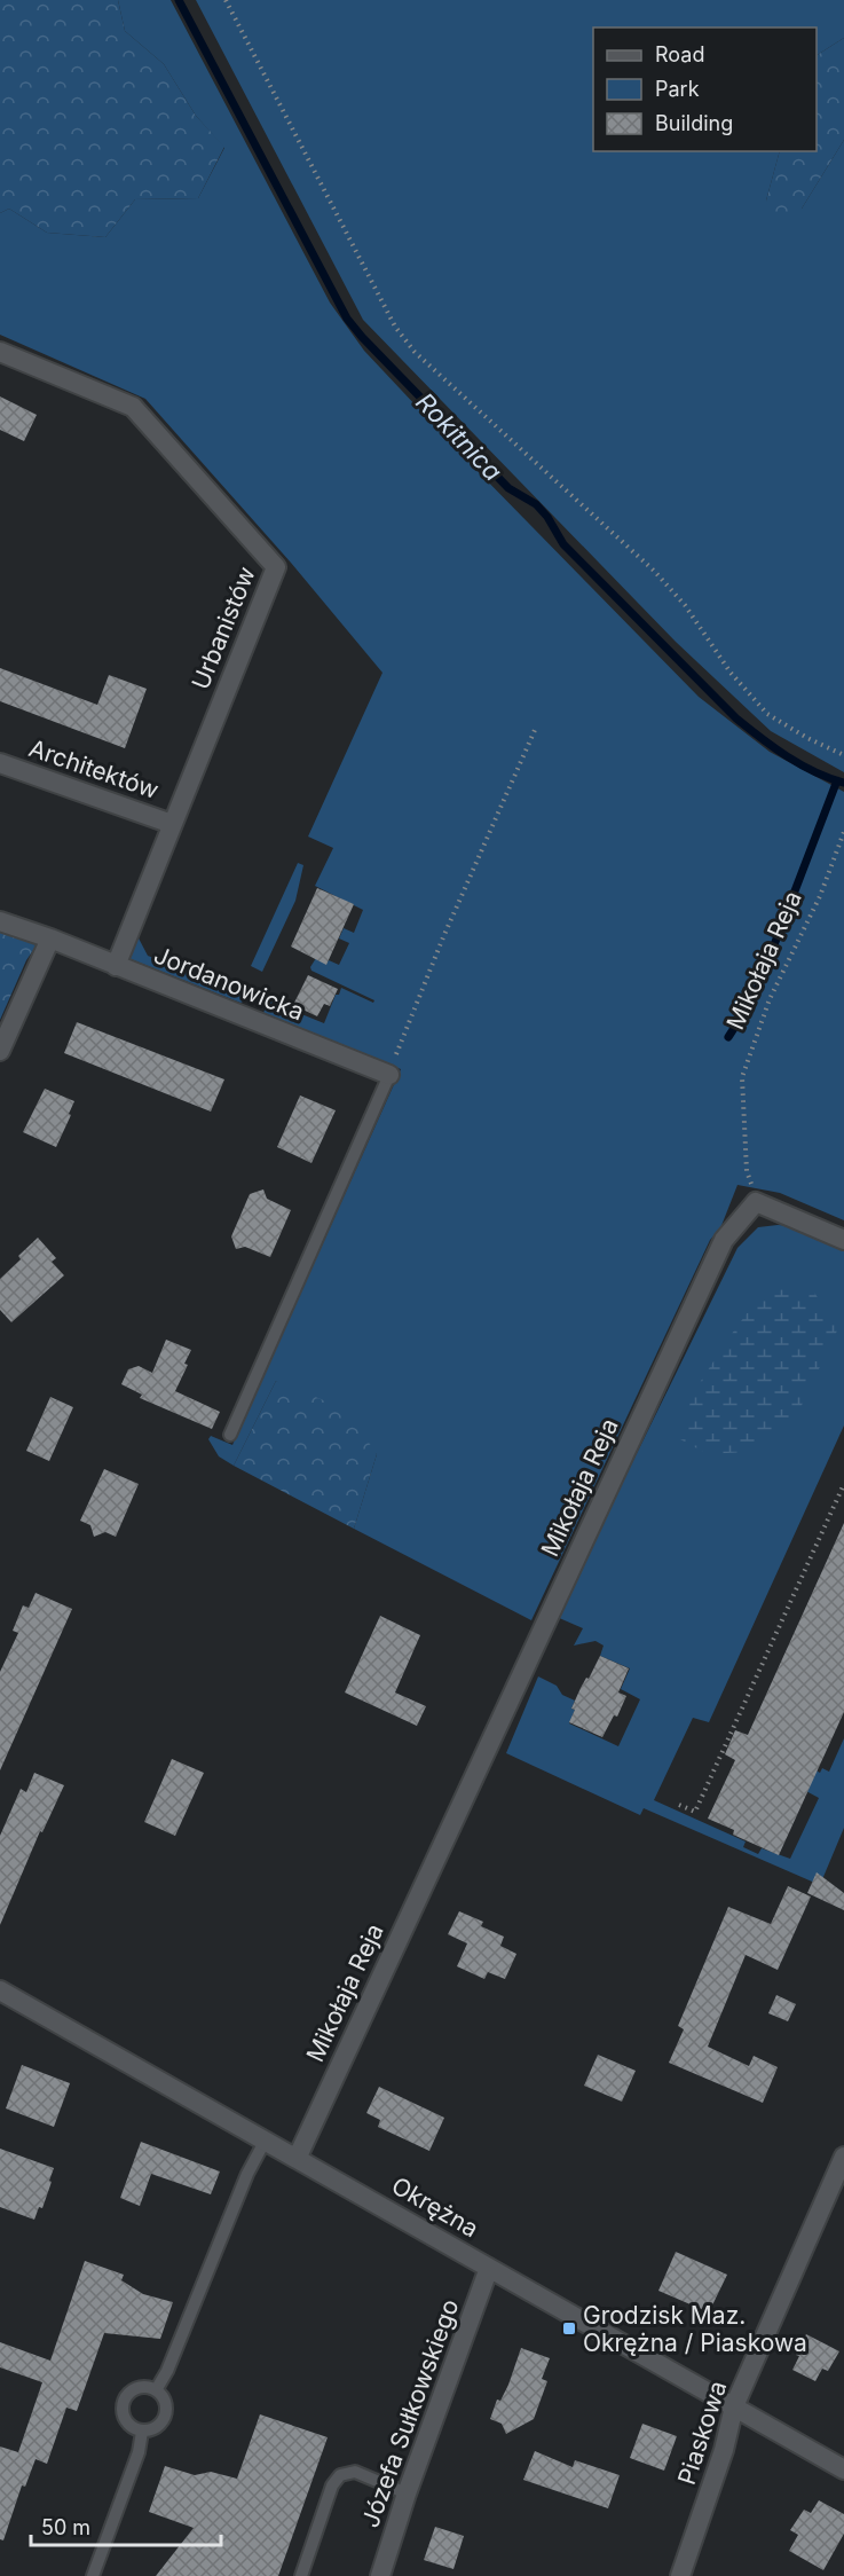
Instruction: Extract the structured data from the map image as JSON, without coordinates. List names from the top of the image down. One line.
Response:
{"streets":{"street":["Urbanistów","Architektów","Mikołaja Reja","Jordanowicka","Okrężna","Józefa Sułkowskiego","Piaskowa"]},"crossings":[["Urbanistów","Architektów"],["Urbanistów","Jordanowicka"],["Mikołaja Reja","Okrężna"],["Okrężna","Józefa Sułkowskiego"],["Okrężna","Piaskowa"]],"water":["Rokitnica"],"places":{"transit":["Grodzisk Maz. Okrężna / Piaskowa"]},"legend":["Road","Park","Building"],"scale_bar":"50 m"}
